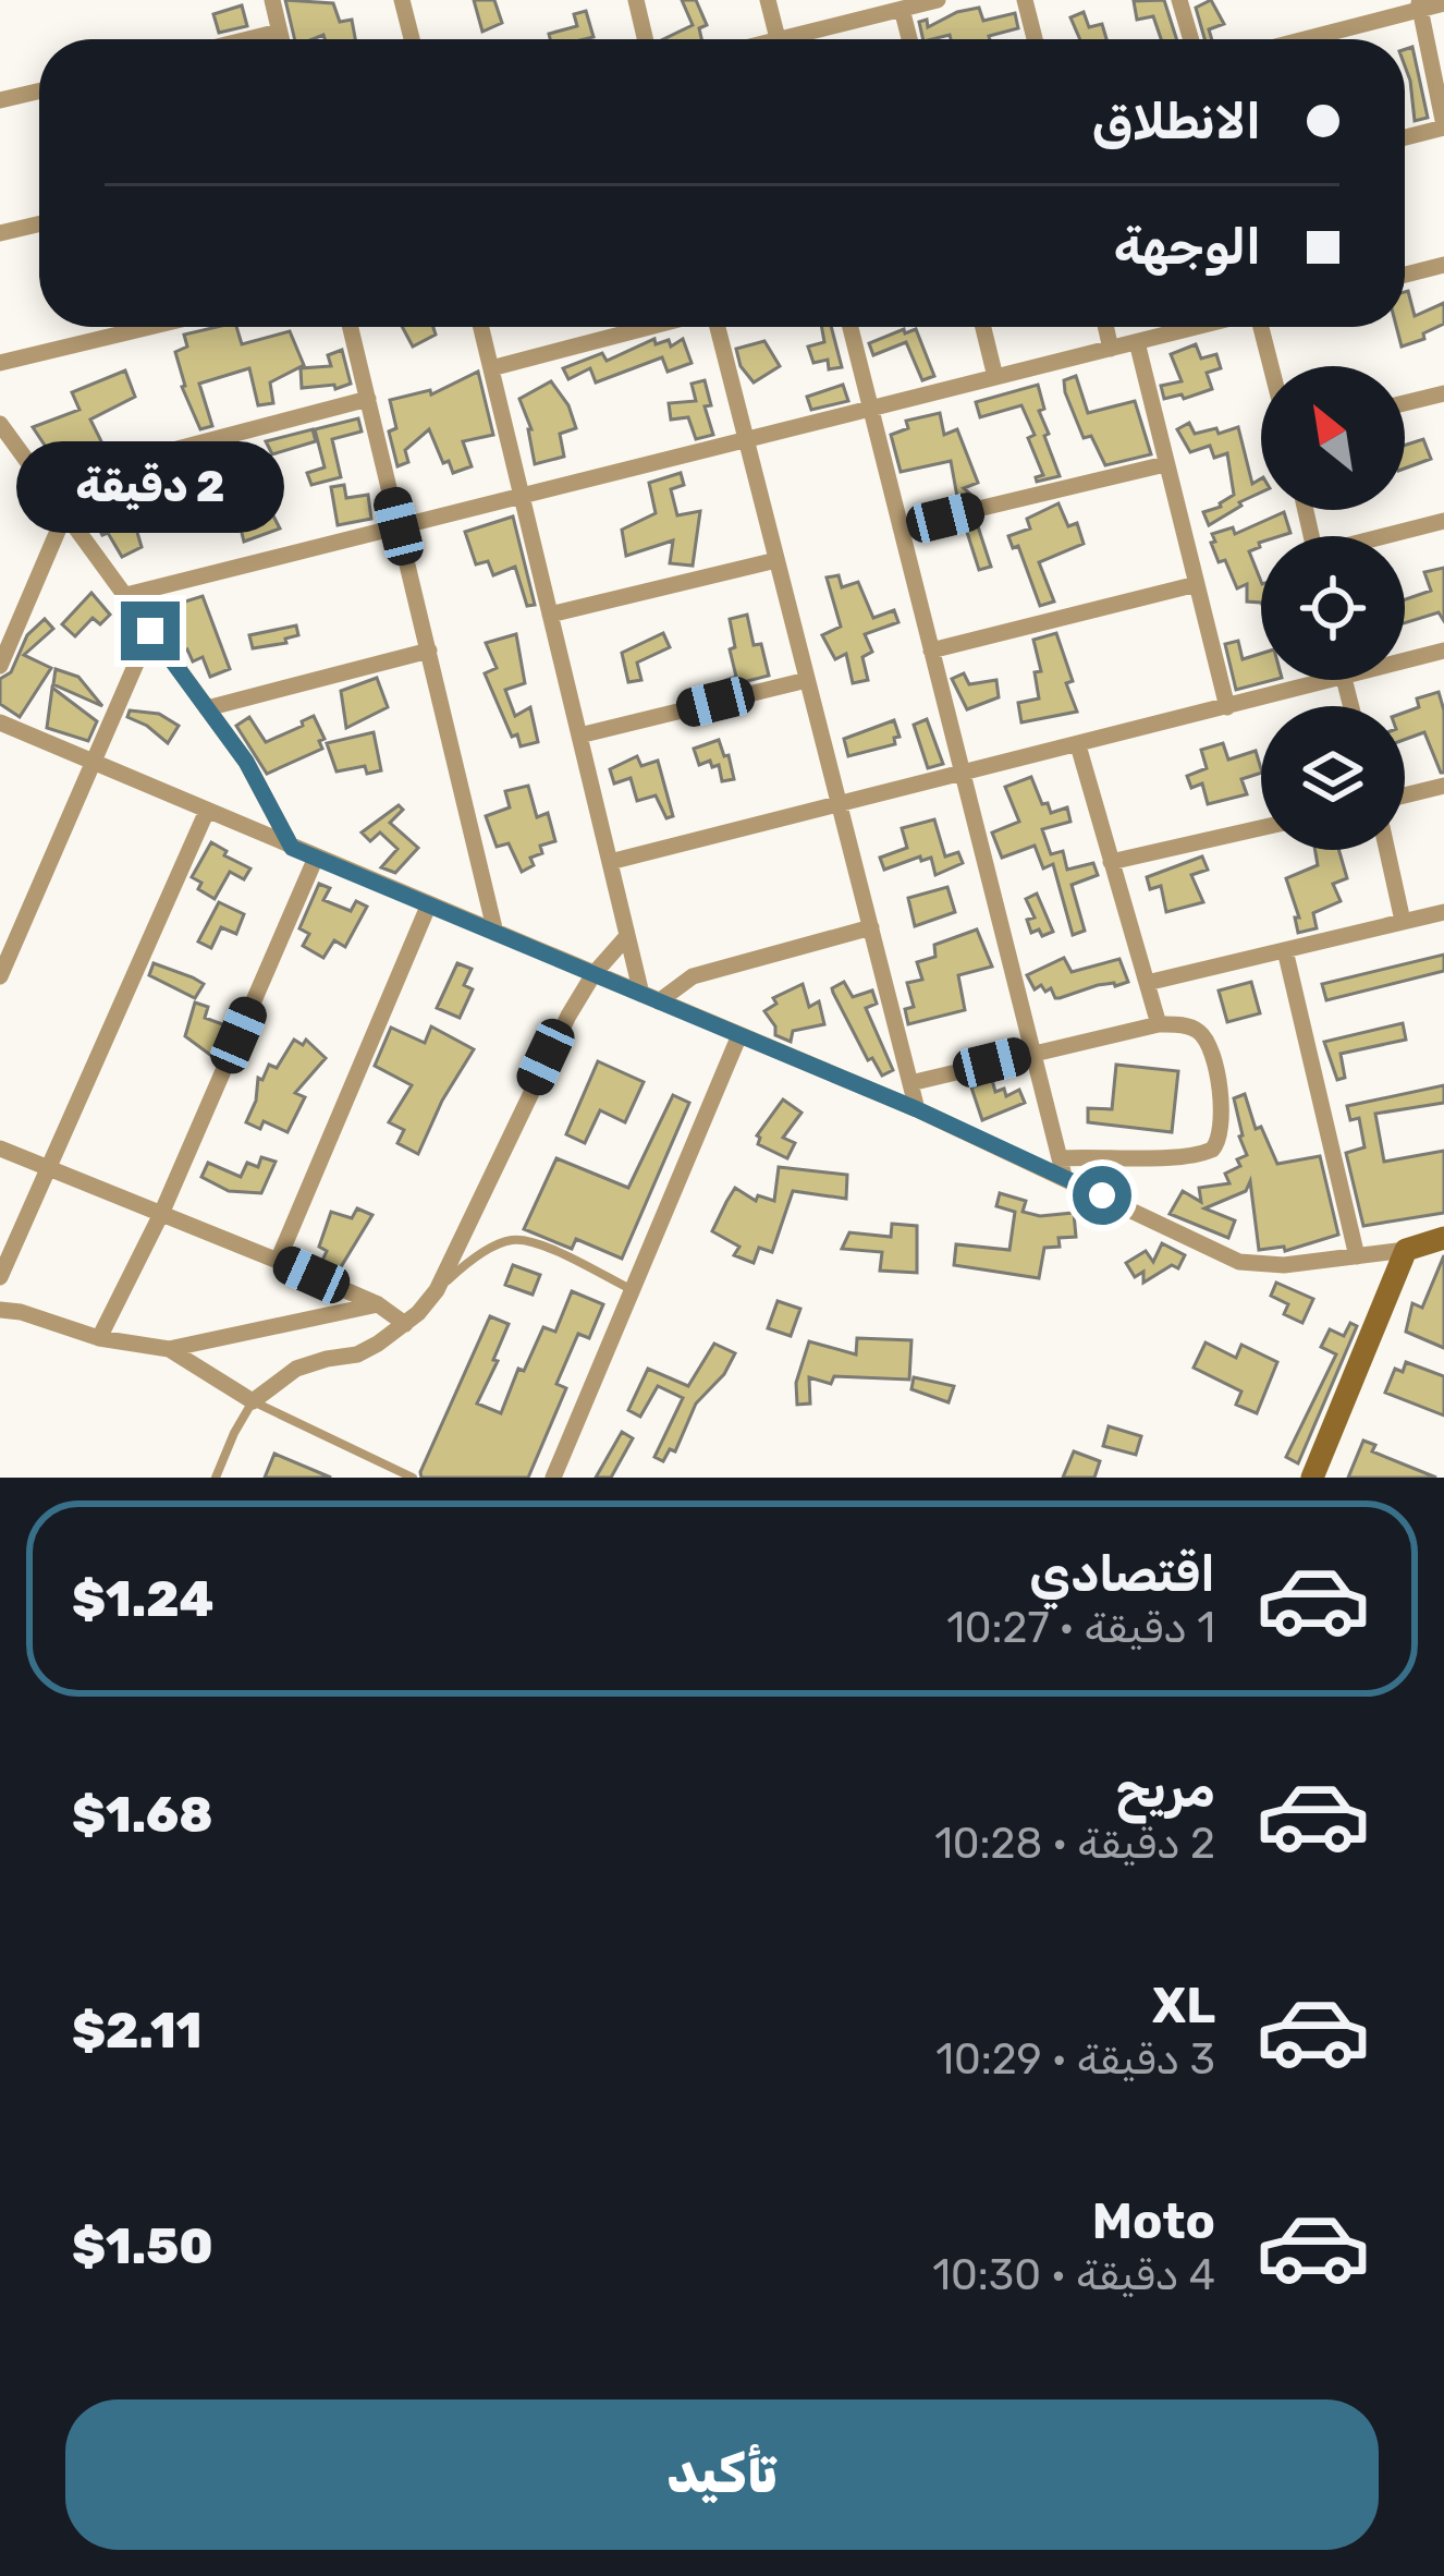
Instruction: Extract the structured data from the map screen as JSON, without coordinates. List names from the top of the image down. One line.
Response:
{"north":"top left","page":{"banner":["الانطلاق","الوجهة"],"bubble":"2 دقيقة","list":[{"name":"اقتصادي","note":"1 دقيقة · 10:27","value":"$1.24"},{"name":"مريح","note":"2 دقيقة · 10:28","value":"$1.68"},{"name":"XL","note":"3 دقيقة · 10:29","value":"$2.11"},{"name":"Moto","note":"4 دقيقة · 10:30","value":"$1.50"}],"buttons":"تأكيد"}}
